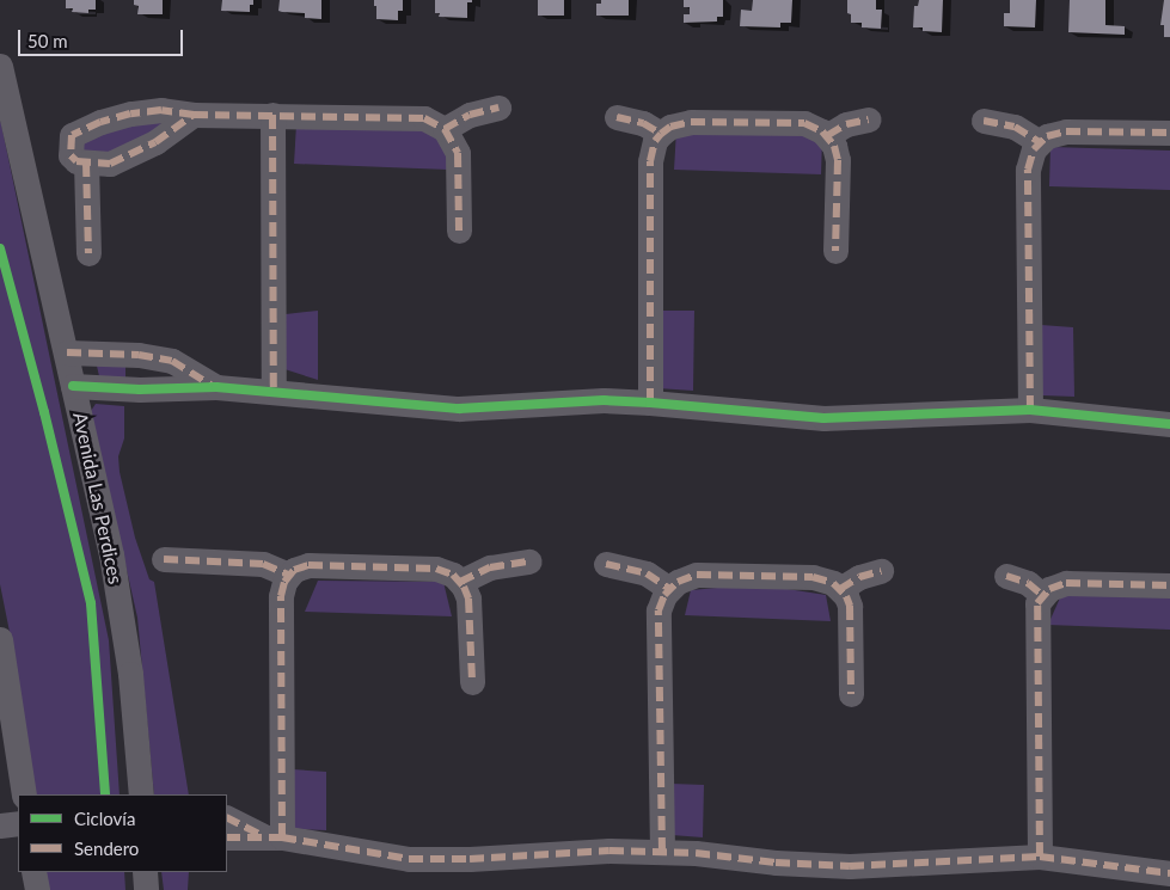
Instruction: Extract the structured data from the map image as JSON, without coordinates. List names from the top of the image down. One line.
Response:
{"streets":{"street":["Avenida Las Perdices"]},"legend":["Ciclovía","Sendero"],"scale_bar":"50 m"}
